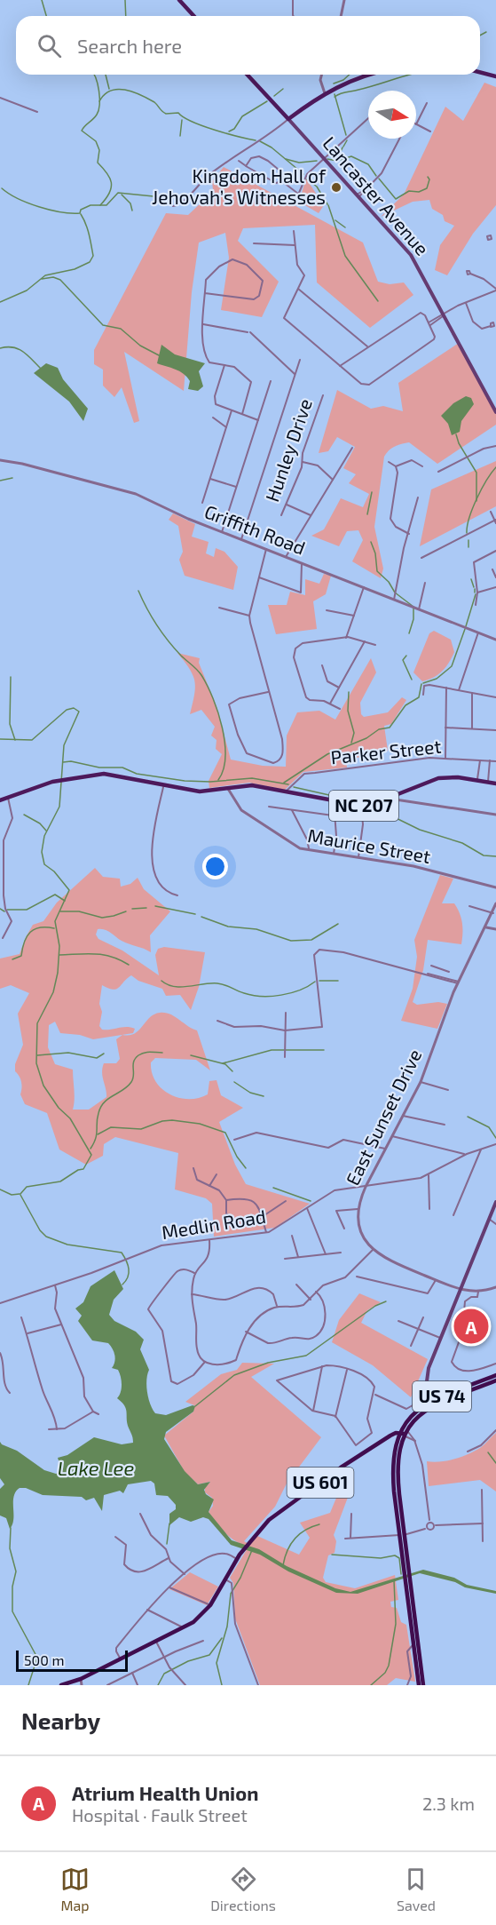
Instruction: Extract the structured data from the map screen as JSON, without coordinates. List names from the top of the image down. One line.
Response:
{"streets":{"highway":["US 74","US 601"],"main road":["Lancaster Avenue","NC 207"],"street":["Hunley Drive","Griffith Road","Parker Street","Maurice Street","East Sunset Drive","Medlin Road"]},"crossings":[["Parker Street","NC 207"],["NC 207","Maurice Street"],["East Sunset Drive","Medlin Road"],["US 74","US 601"]],"water":["Lake Lee"],"places":["Kingdom Hall of Jehovah’s Witnesses"],"scale_bar":"500 m","north":"right","page":{"search":"Search here","pins":"A","scale":"500 m","heading":"Nearby","list":[{"mark":"A","name":"Atrium Health Union","note":"Hospital · Faulk Street","value":"2.3 km"}],"nav":["Map","Directions","Saved"]}}
